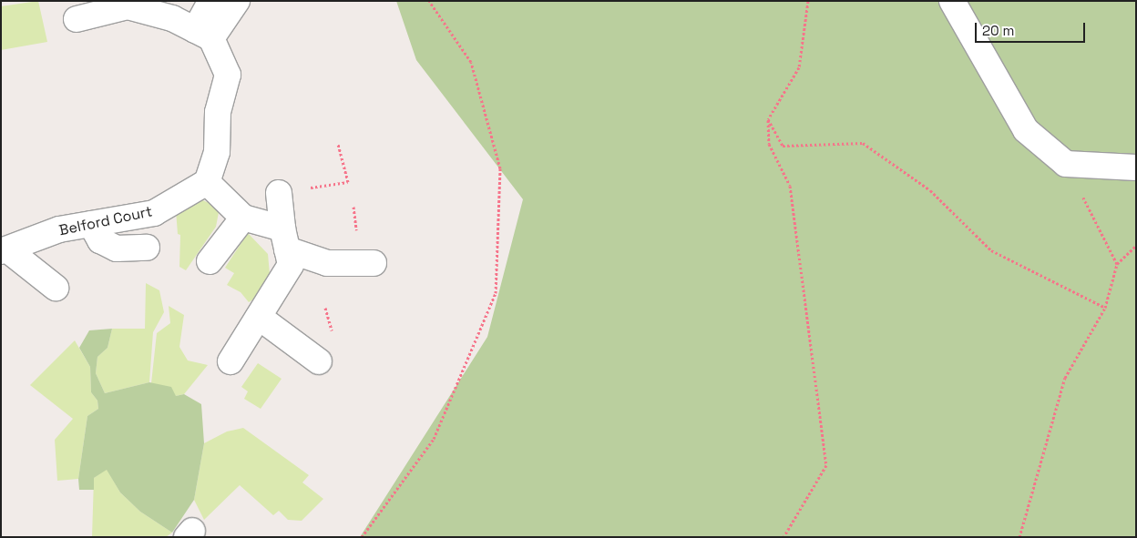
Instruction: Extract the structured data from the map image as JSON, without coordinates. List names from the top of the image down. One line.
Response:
{"streets":{"street":["Belford Court"]},"scale_bar":"20 m"}
